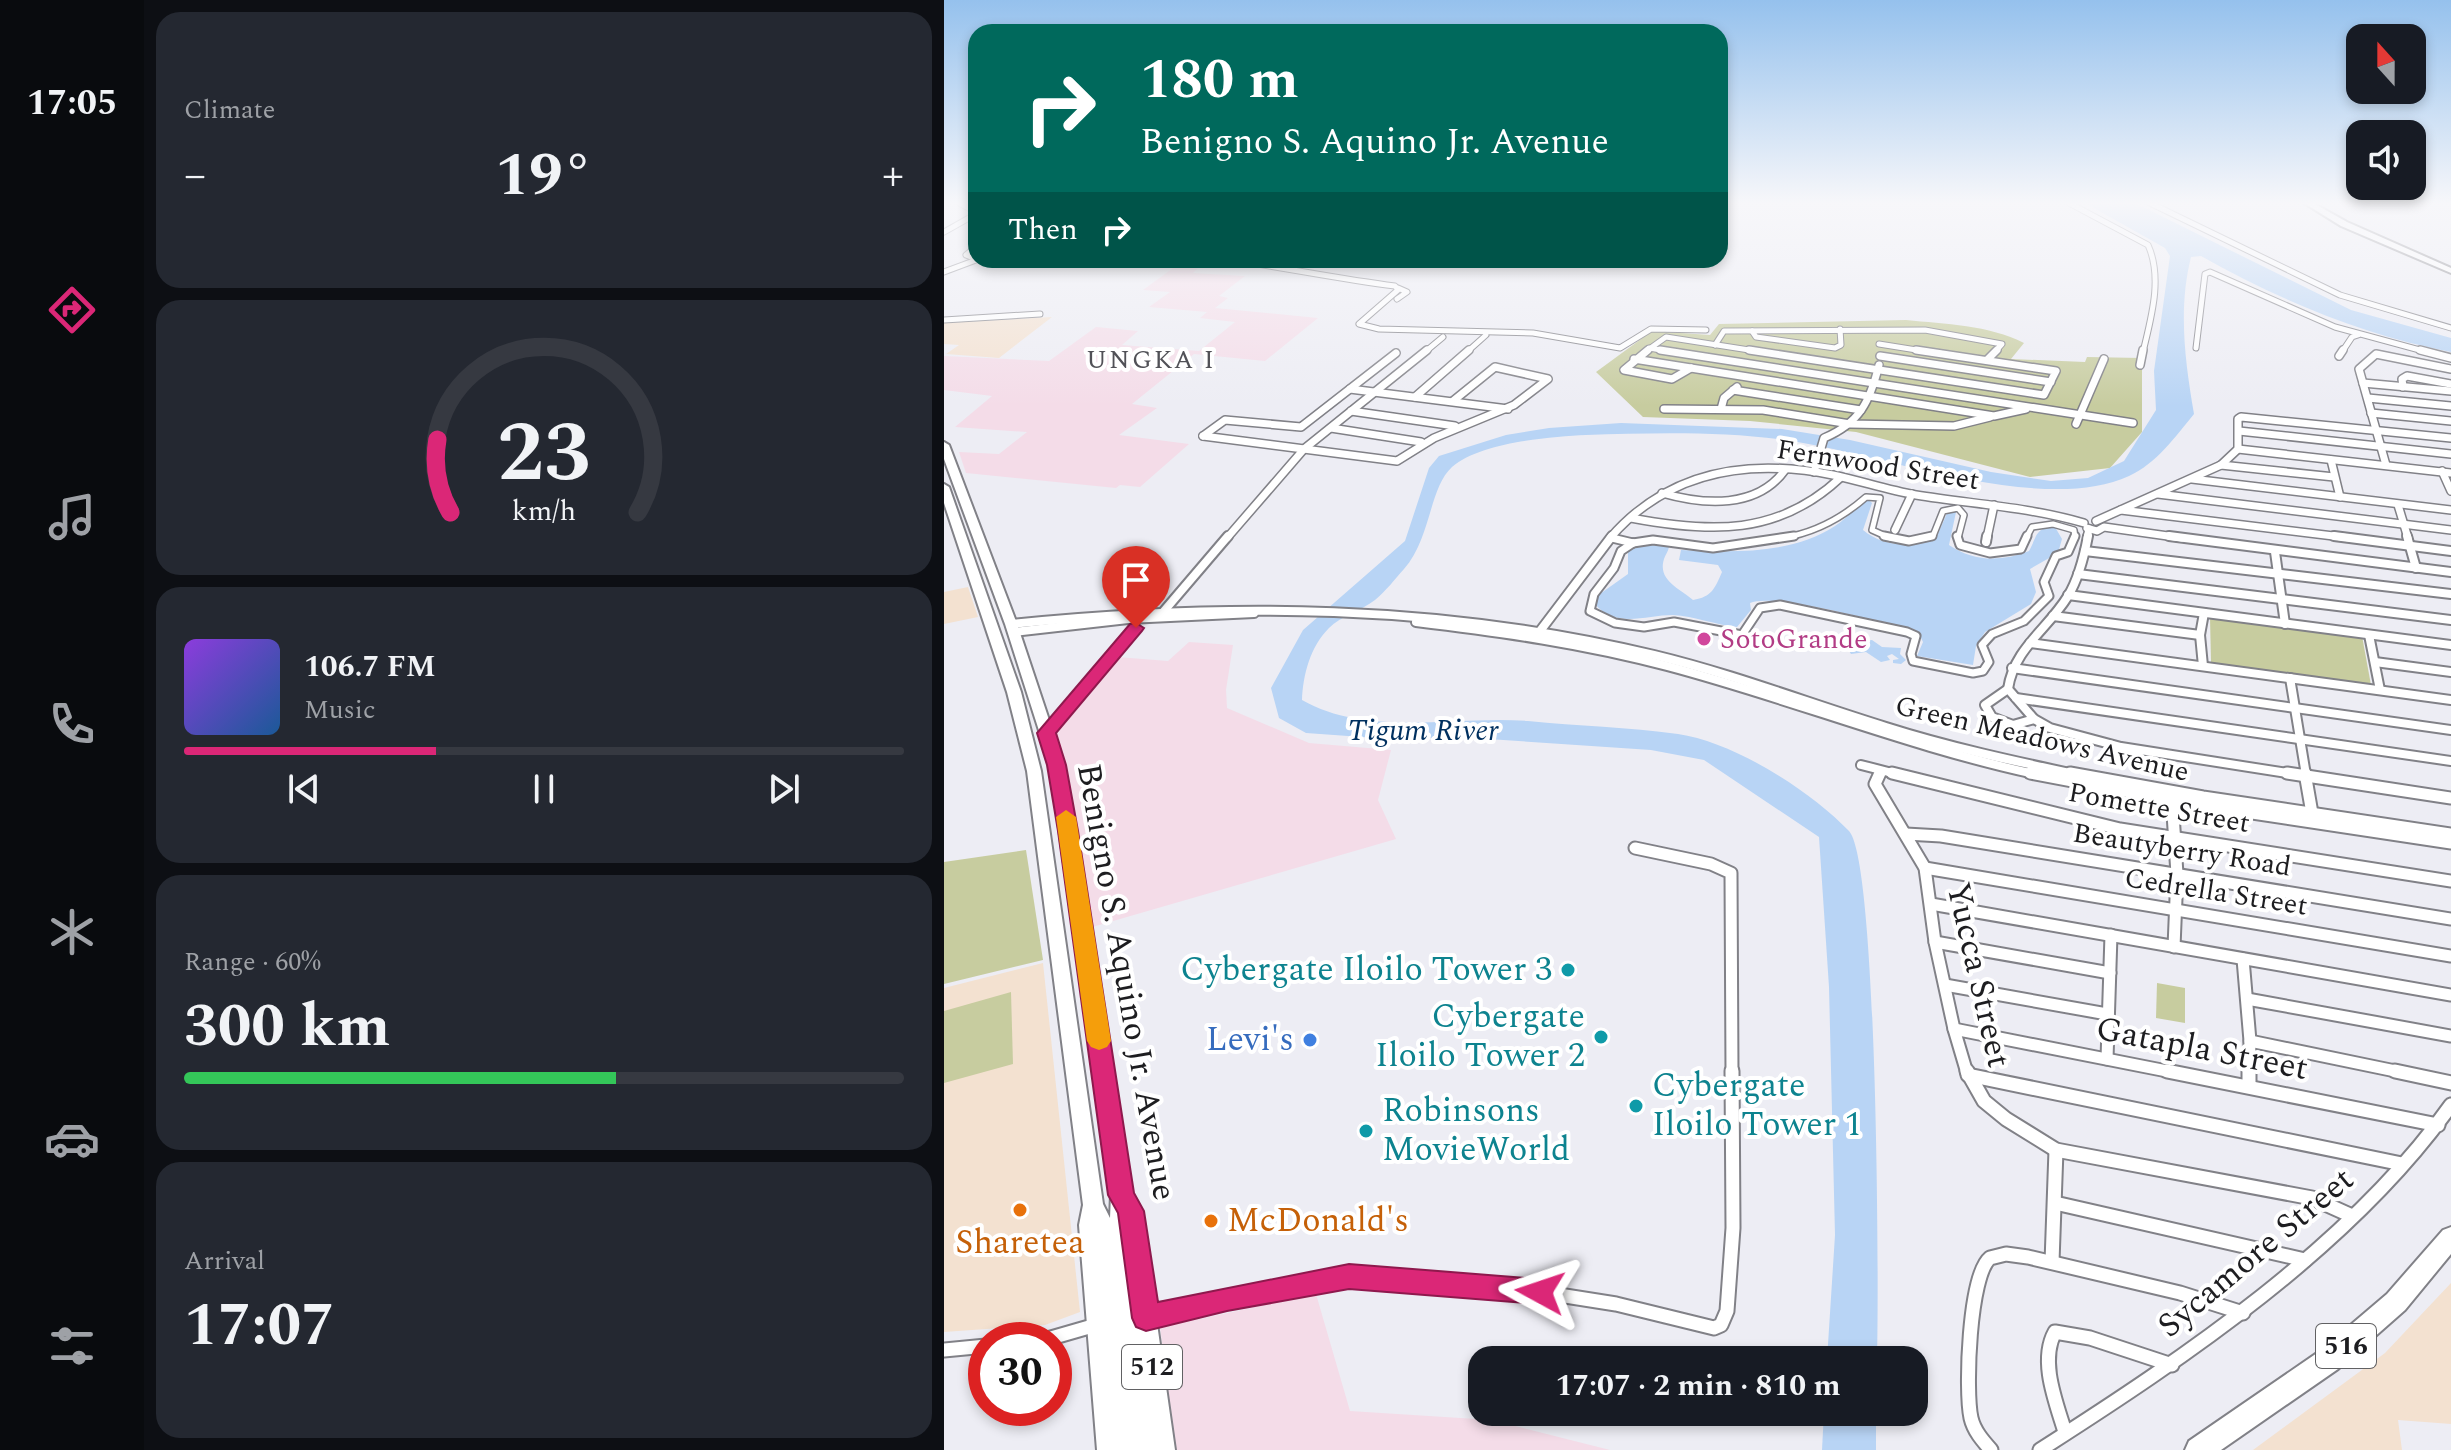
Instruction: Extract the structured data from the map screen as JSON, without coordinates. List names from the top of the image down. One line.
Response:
{"streets":{"highway":["516"],"main road":["Benigno S. Aquino Jr. Avenue","512"],"street":["Fernwood Street","Green Meadows Avenue","Pomette Street","Beautyberry Road","Cedrella Street","Yucca Street","Gatapla Street","Sycamore Street"]},"crossings":[["Fernwood Street","Green Meadows Avenue"],["Green Meadows Avenue","Benigno S. Aquino Jr. Avenue"],["Pomette Street","Yucca Street"],["Beautyberry Road","Yucca Street"],["Cedrella Street","Yucca Street"],["Yucca Street","Gatapla Street"],["Yucca Street","Sycamore Street"],["Benigno S. Aquino Jr. Avenue","512"],["Gatapla Street","Sycamore Street"]],"districts":["UNGKA I"],"water":["Tigum River"],"places":["SotoGrande","Cybergate Iloilo Tower 3","Cybergate Iloilo Tower 2","Levi's","Cybergate Iloilo Tower 1","Robinsons MovieWorld","Sharetea","McDonald's"],"north":"top","page":{"tabs":"17:05","tile":["Climate",["Range · 60%","300 km"],["Arrival","17:07"]],"turn":["180 m","Benigno S. Aquino Jr. Avenue"],"heat":["−","19°","+"],"then":"Then","song":["106.7 FM","Music"],"limit":"30","trip":"17:07 · 2 min · 810 m","gauge":["23","km/h"]}}
